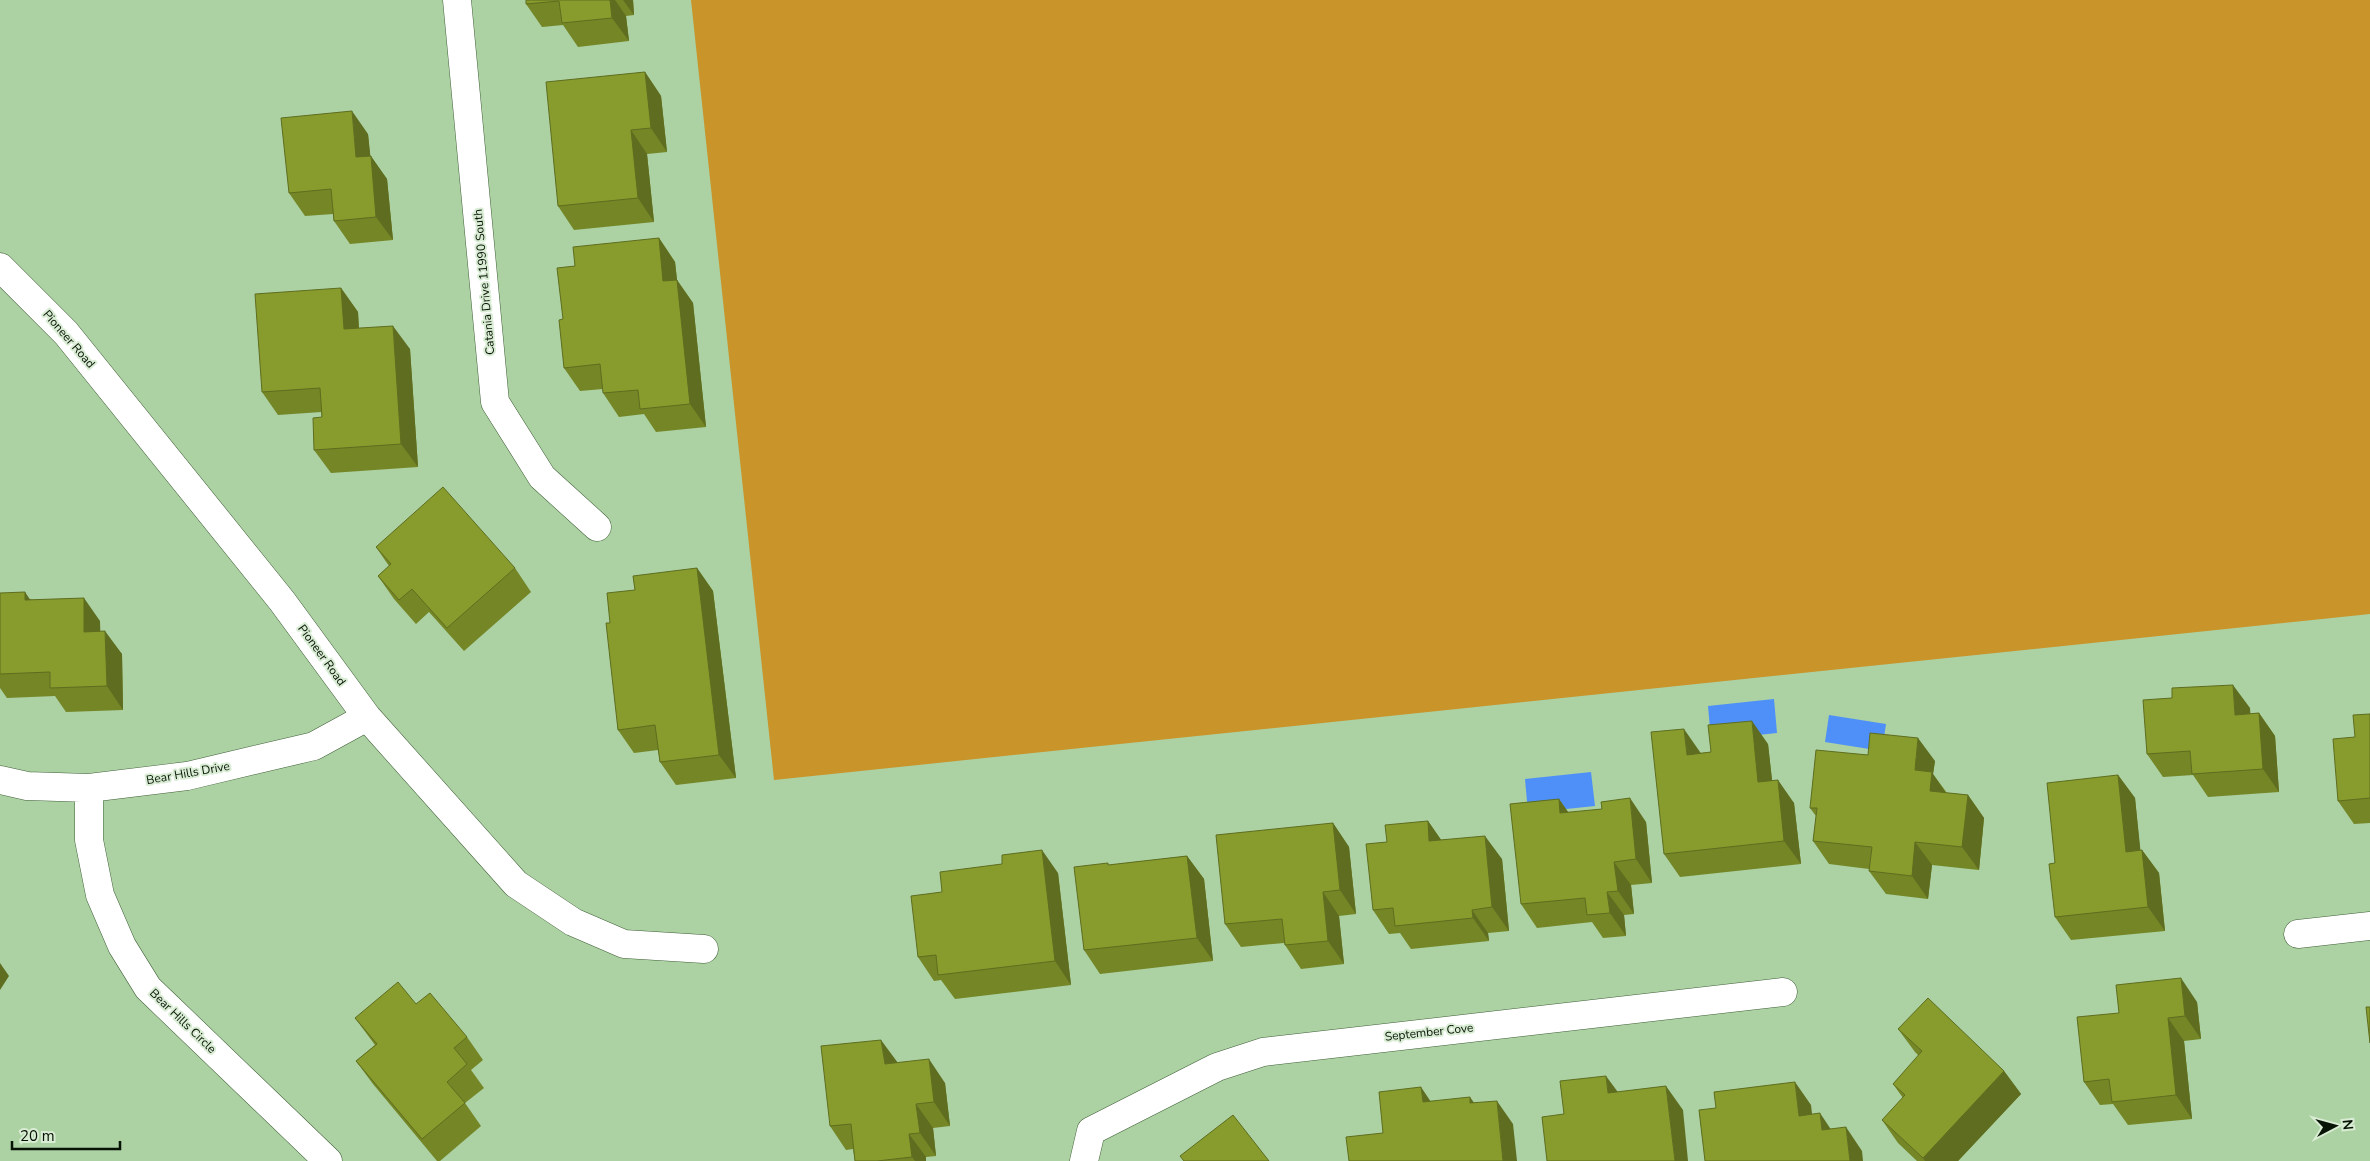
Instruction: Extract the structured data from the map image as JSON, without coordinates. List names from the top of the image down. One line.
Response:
{"streets":{"street":["Catania Drive 11990 South","Pioneer Road","Bear Hills Drive","Bear Hills Circle","September Cove"]},"crossings":[["Pioneer Road","Bear Hills Drive"],["Bear Hills Drive","Bear Hills Circle"]],"scale_bar":"20 m","north":"right"}
